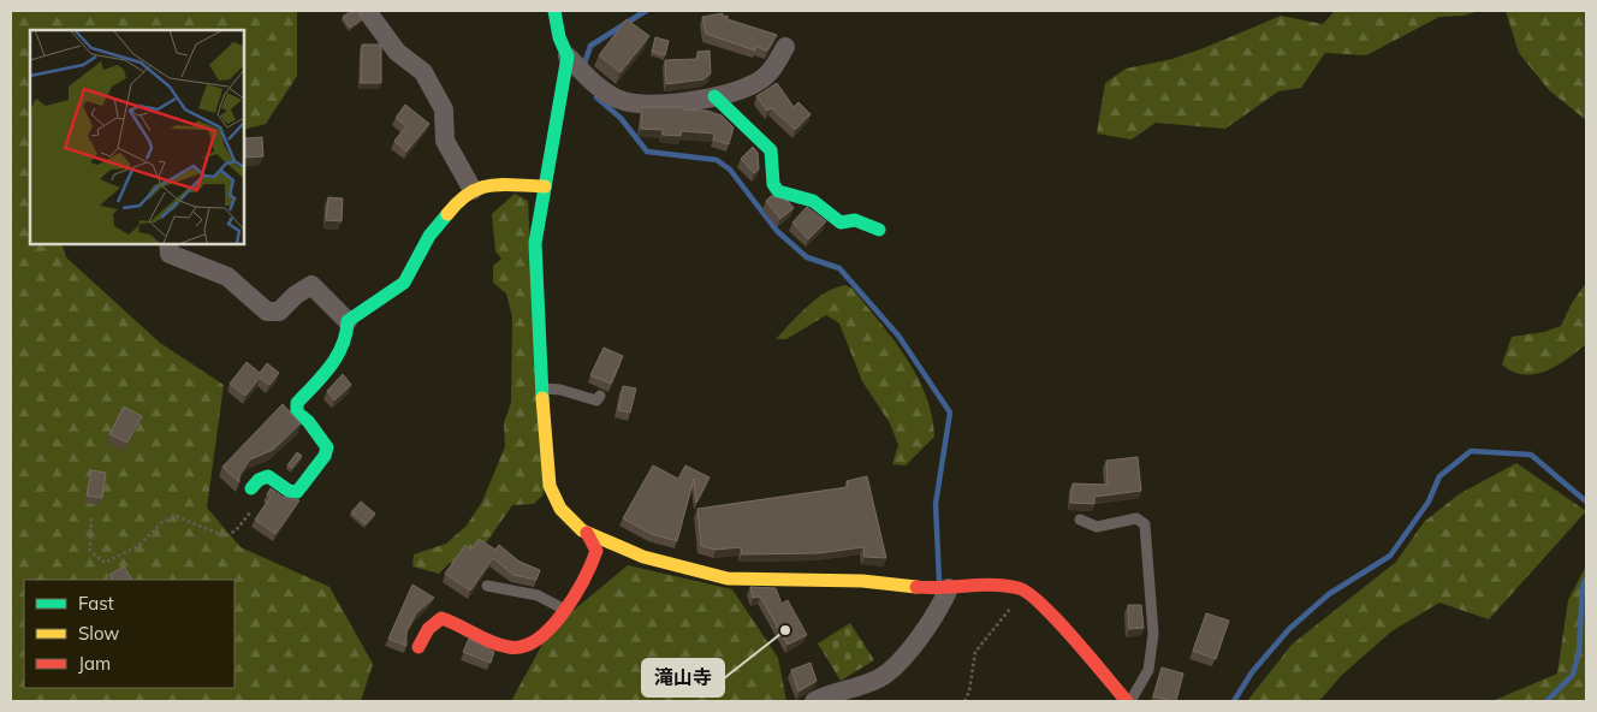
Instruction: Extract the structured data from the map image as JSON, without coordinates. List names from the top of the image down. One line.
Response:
{"places":["滝山寺"],"legend":["Fast","Slow","Jam"]}
